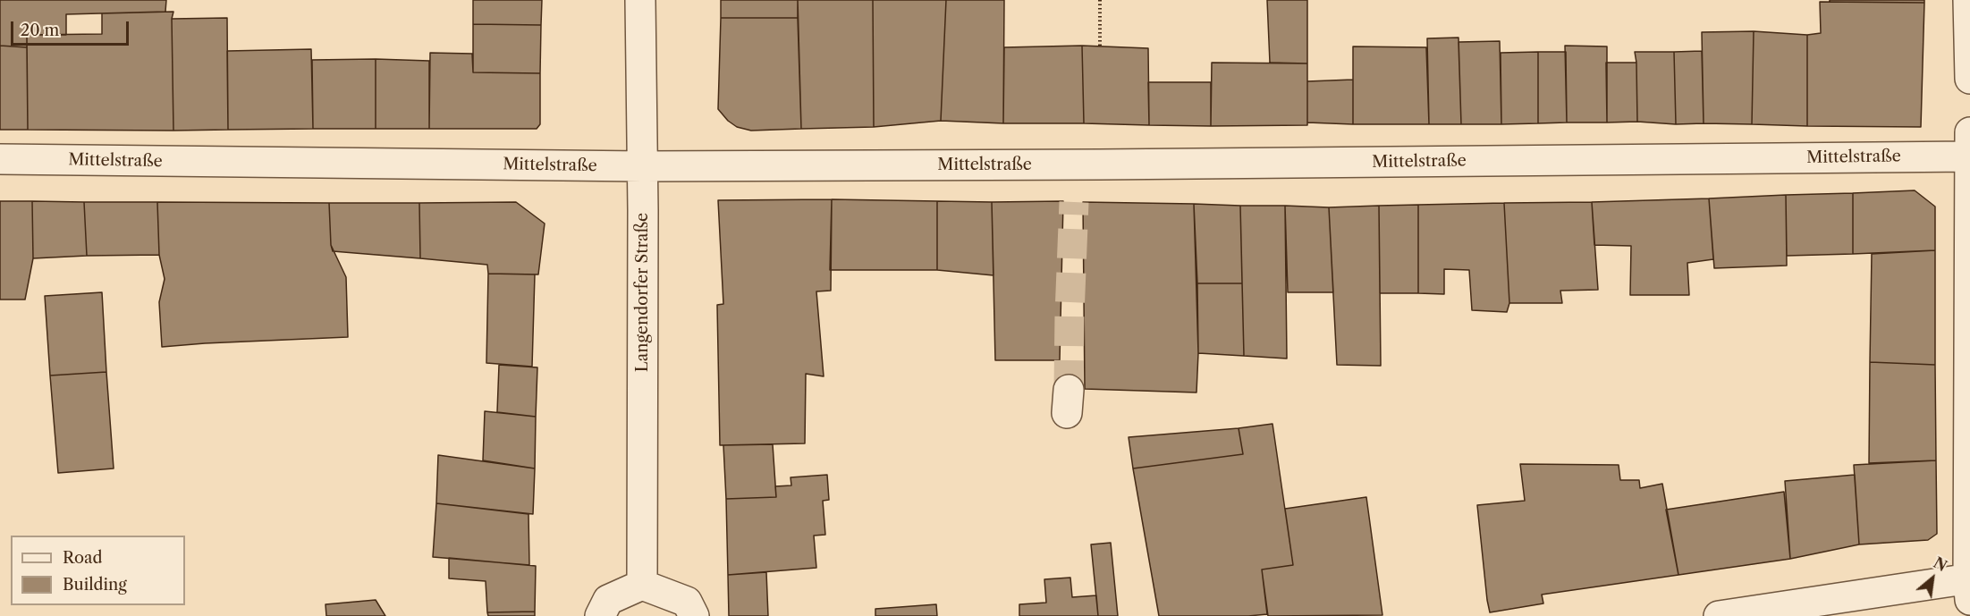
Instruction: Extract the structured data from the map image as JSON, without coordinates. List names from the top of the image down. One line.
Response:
{"streets":{"street":["Mittelstraße","Langendorfer Straße"]},"crossings":[["Mittelstraße","Langendorfer Straße"]],"legend":["Road","Building"],"scale_bar":"20 m","north":"top right"}
